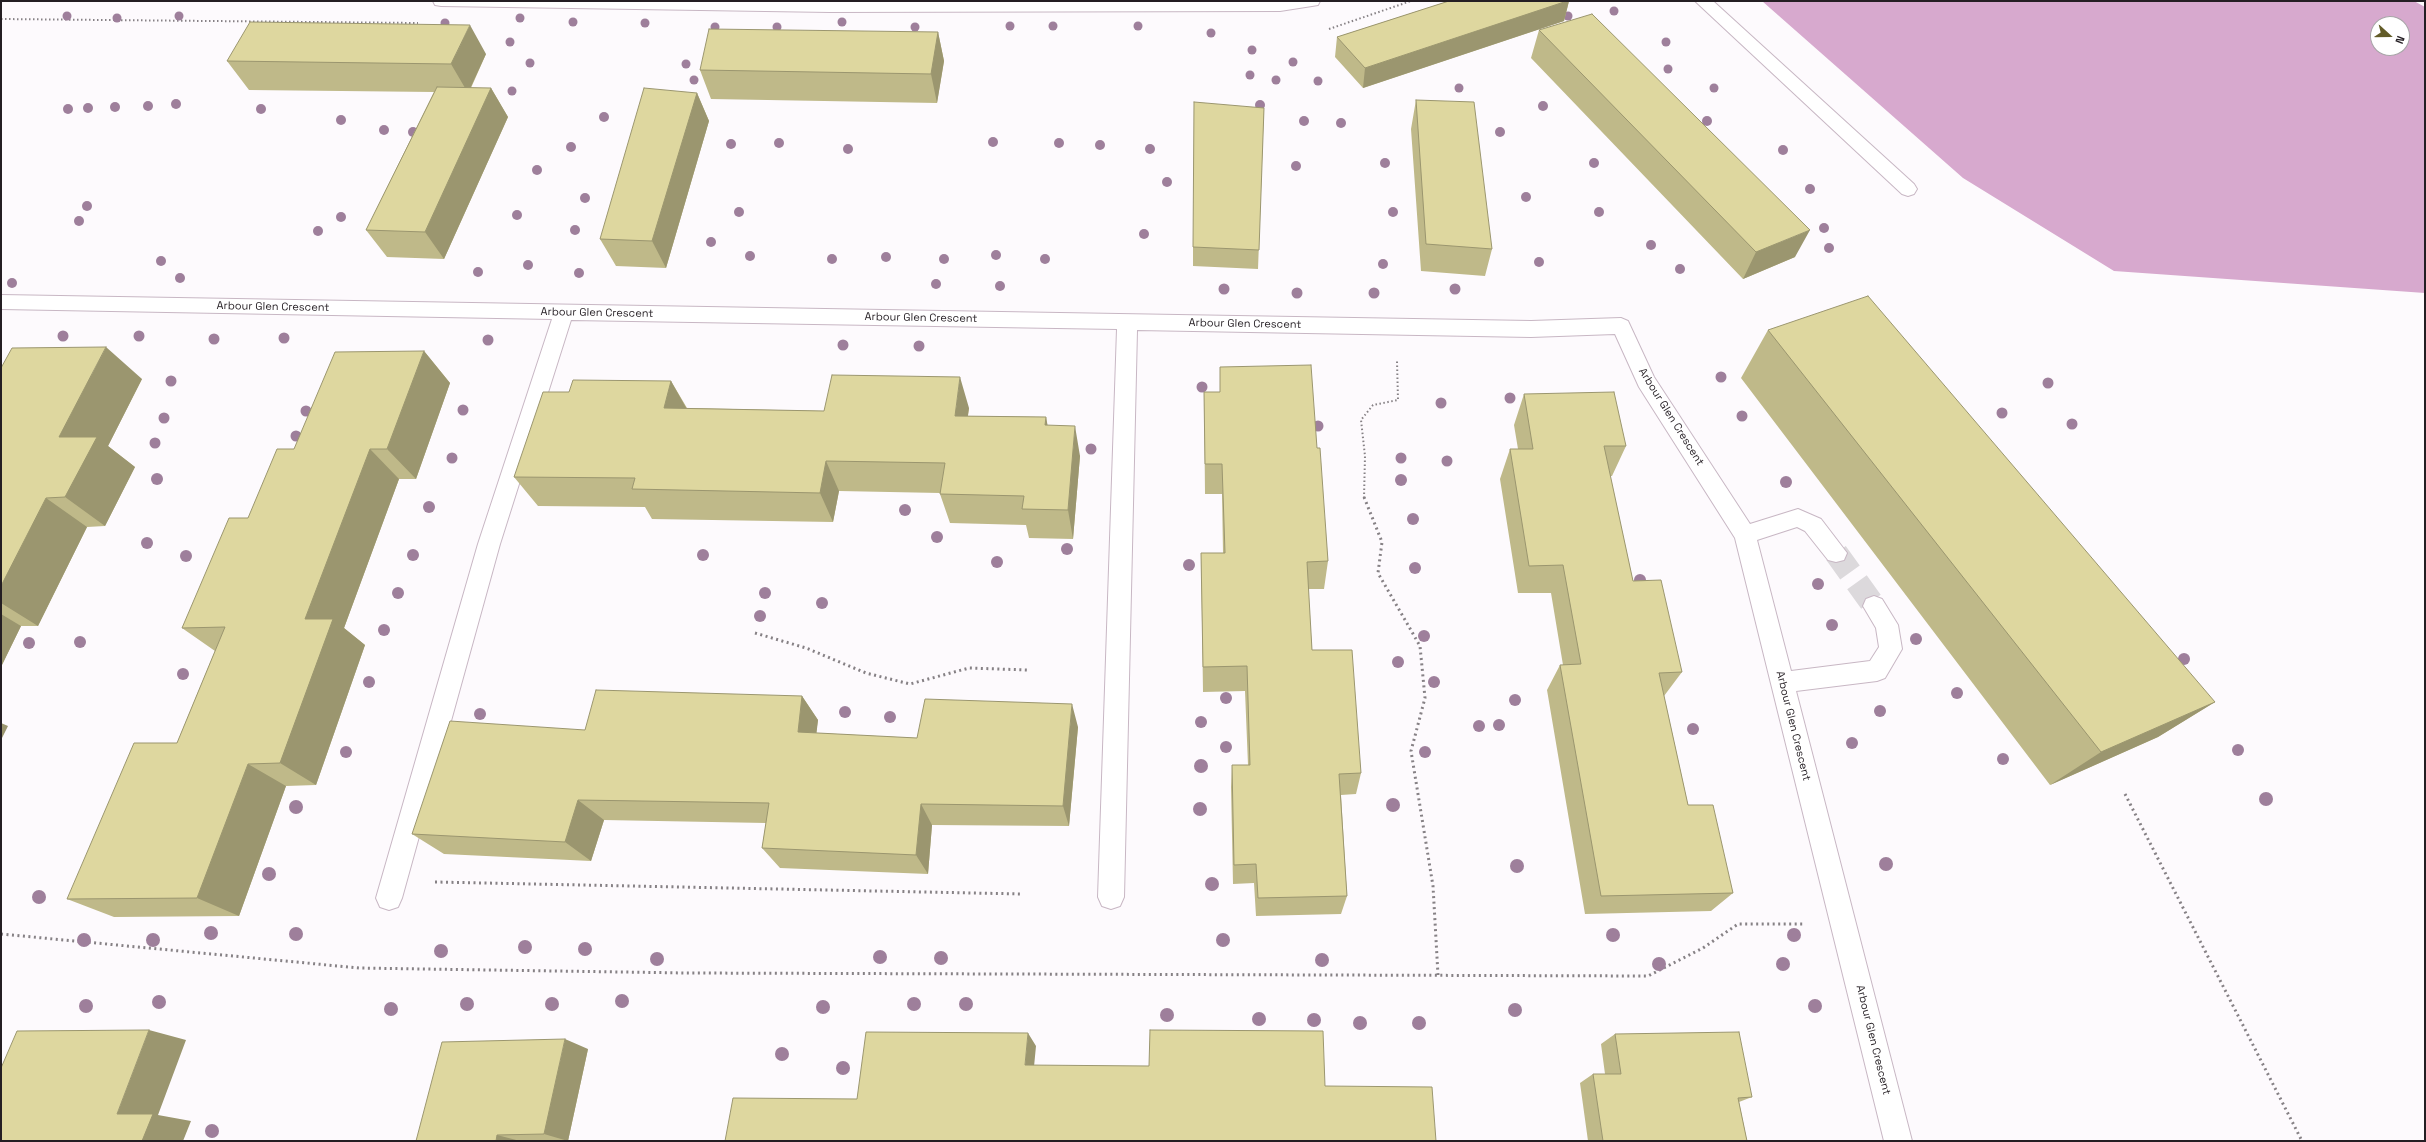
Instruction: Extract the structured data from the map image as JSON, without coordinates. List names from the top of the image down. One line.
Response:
{"streets":{"street":["Arbour Glen Crescent"]},"north":"right"}
